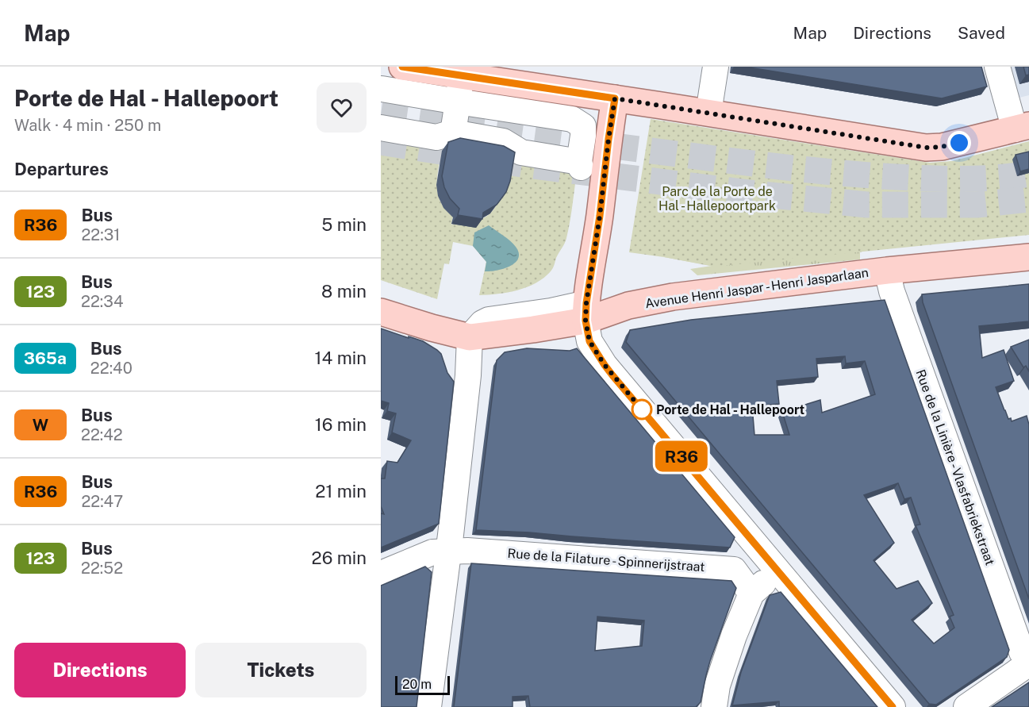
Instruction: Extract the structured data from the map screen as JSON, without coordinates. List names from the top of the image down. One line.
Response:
{"streets":{"main road":["Avenue Henri Jaspar - Henri Jasparlaan"],"street":["Rue de la Linière - Vlasfabriekstraat","Rue de la Filature - Spinnerijstraat"]},"crossings":[["Avenue Henri Jaspar - Henri Jasparlaan","Rue de la Linière - Vlasfabriekstraat"]],"parks":["Parc de la Porte de Hal - Hallepoortpark"],"places":["Porte de Hal - Hallepoort"],"lines":["bus line R36"],"scale_bar":"20 m","page":{"header":"Map","nav":["Map","Directions","Saved"],"heading":[["Porte de Hal - Hallepoort","Walk · 4 min · 250 m"],"Departures"],"on_map":"R36","list":[{"mark":"R36","name":"Bus","note":"22:31","value":"5 min"},{"mark":"123","name":"Bus","note":"22:34","value":"8 min"},{"mark":"365a","name":"Bus","note":"22:40","value":"14 min"},{"mark":"W","name":"Bus","note":"22:42","value":"16 min"},{"mark":"R36","name":"Bus","note":"22:47","value":"21 min"},{"mark":"123","name":"Bus","note":"22:52","value":"26 min"}],"buttons":["Directions","Tickets"],"scale":"20 m"}}
